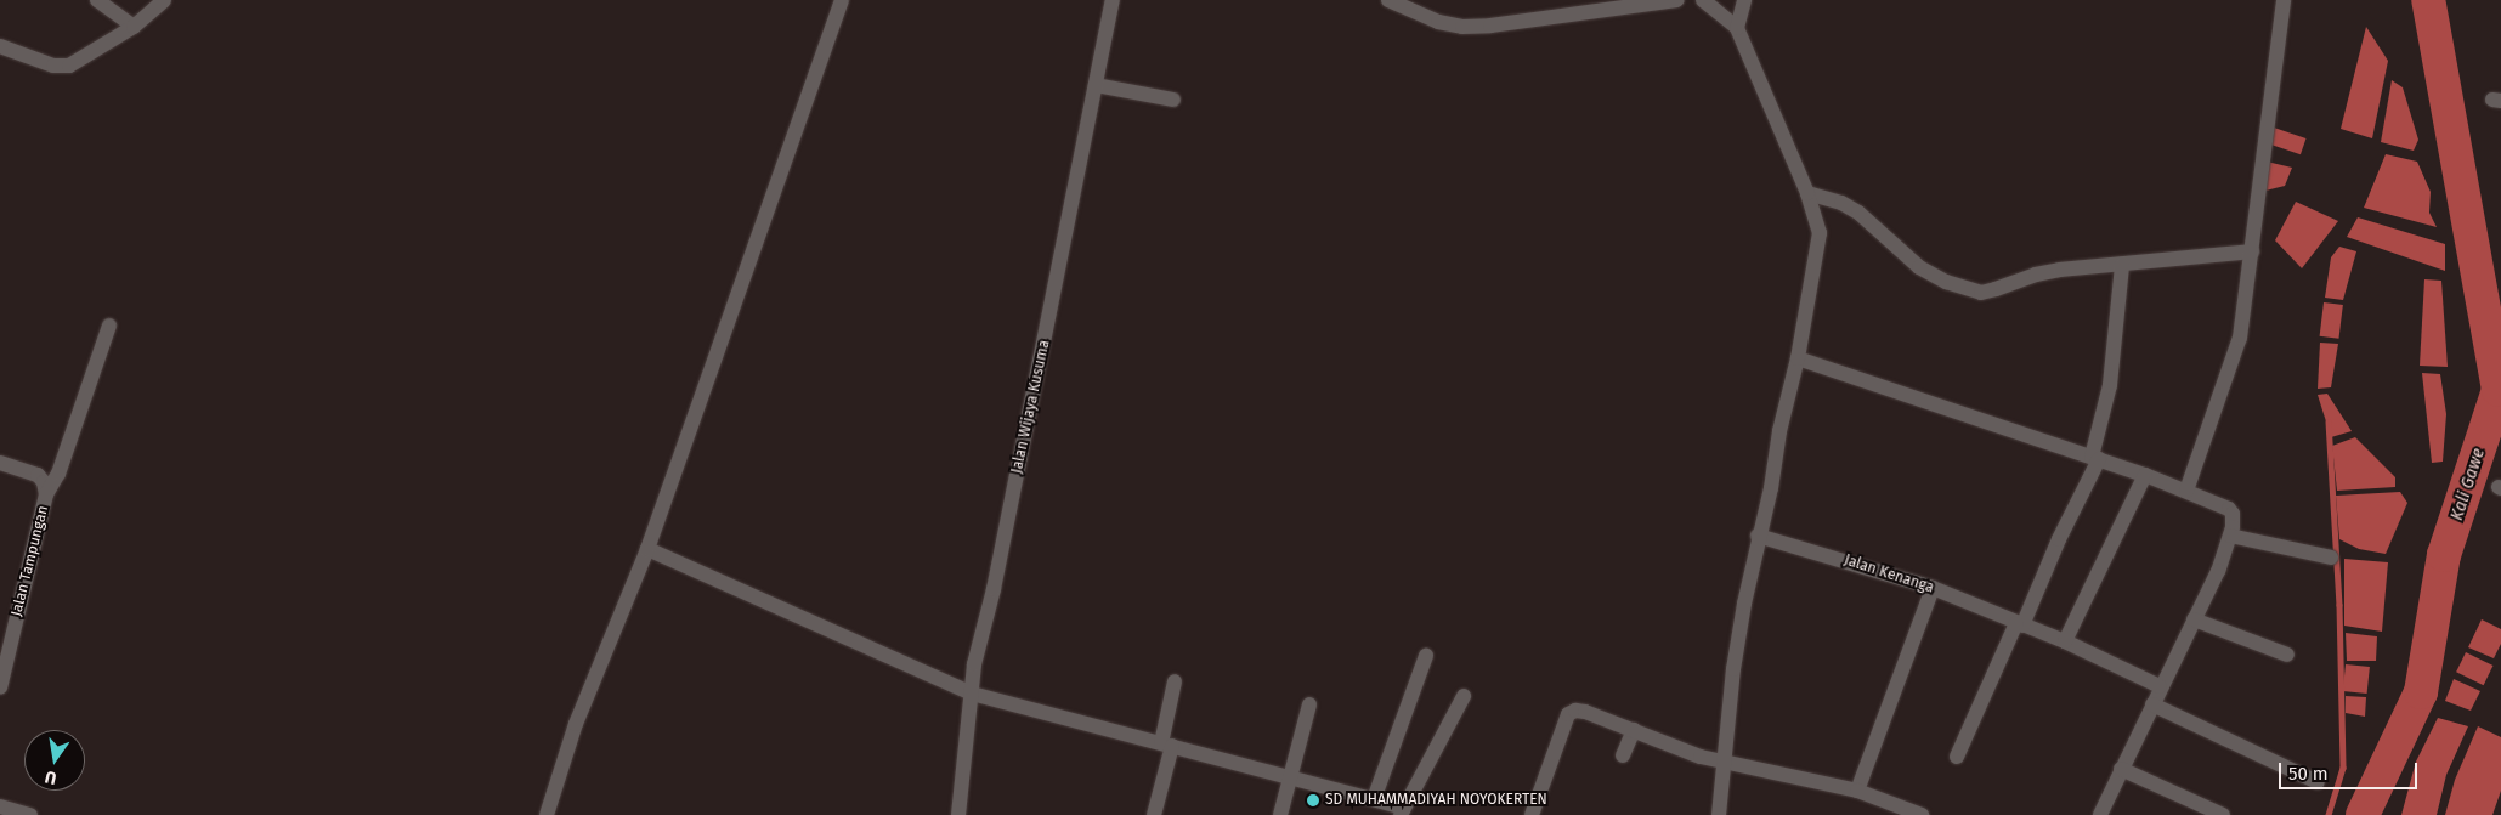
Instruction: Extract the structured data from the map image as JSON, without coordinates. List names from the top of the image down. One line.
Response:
{"streets":{"street":["Jalan Wijaya Kusuma","Jalan Tampungan","Jalan Kenanga"]},"water":["Kali Gawe"],"places":["SD MUHAMMADIYAH NOYOKERTEN"],"scale_bar":"50 m","north":"bottom"}
